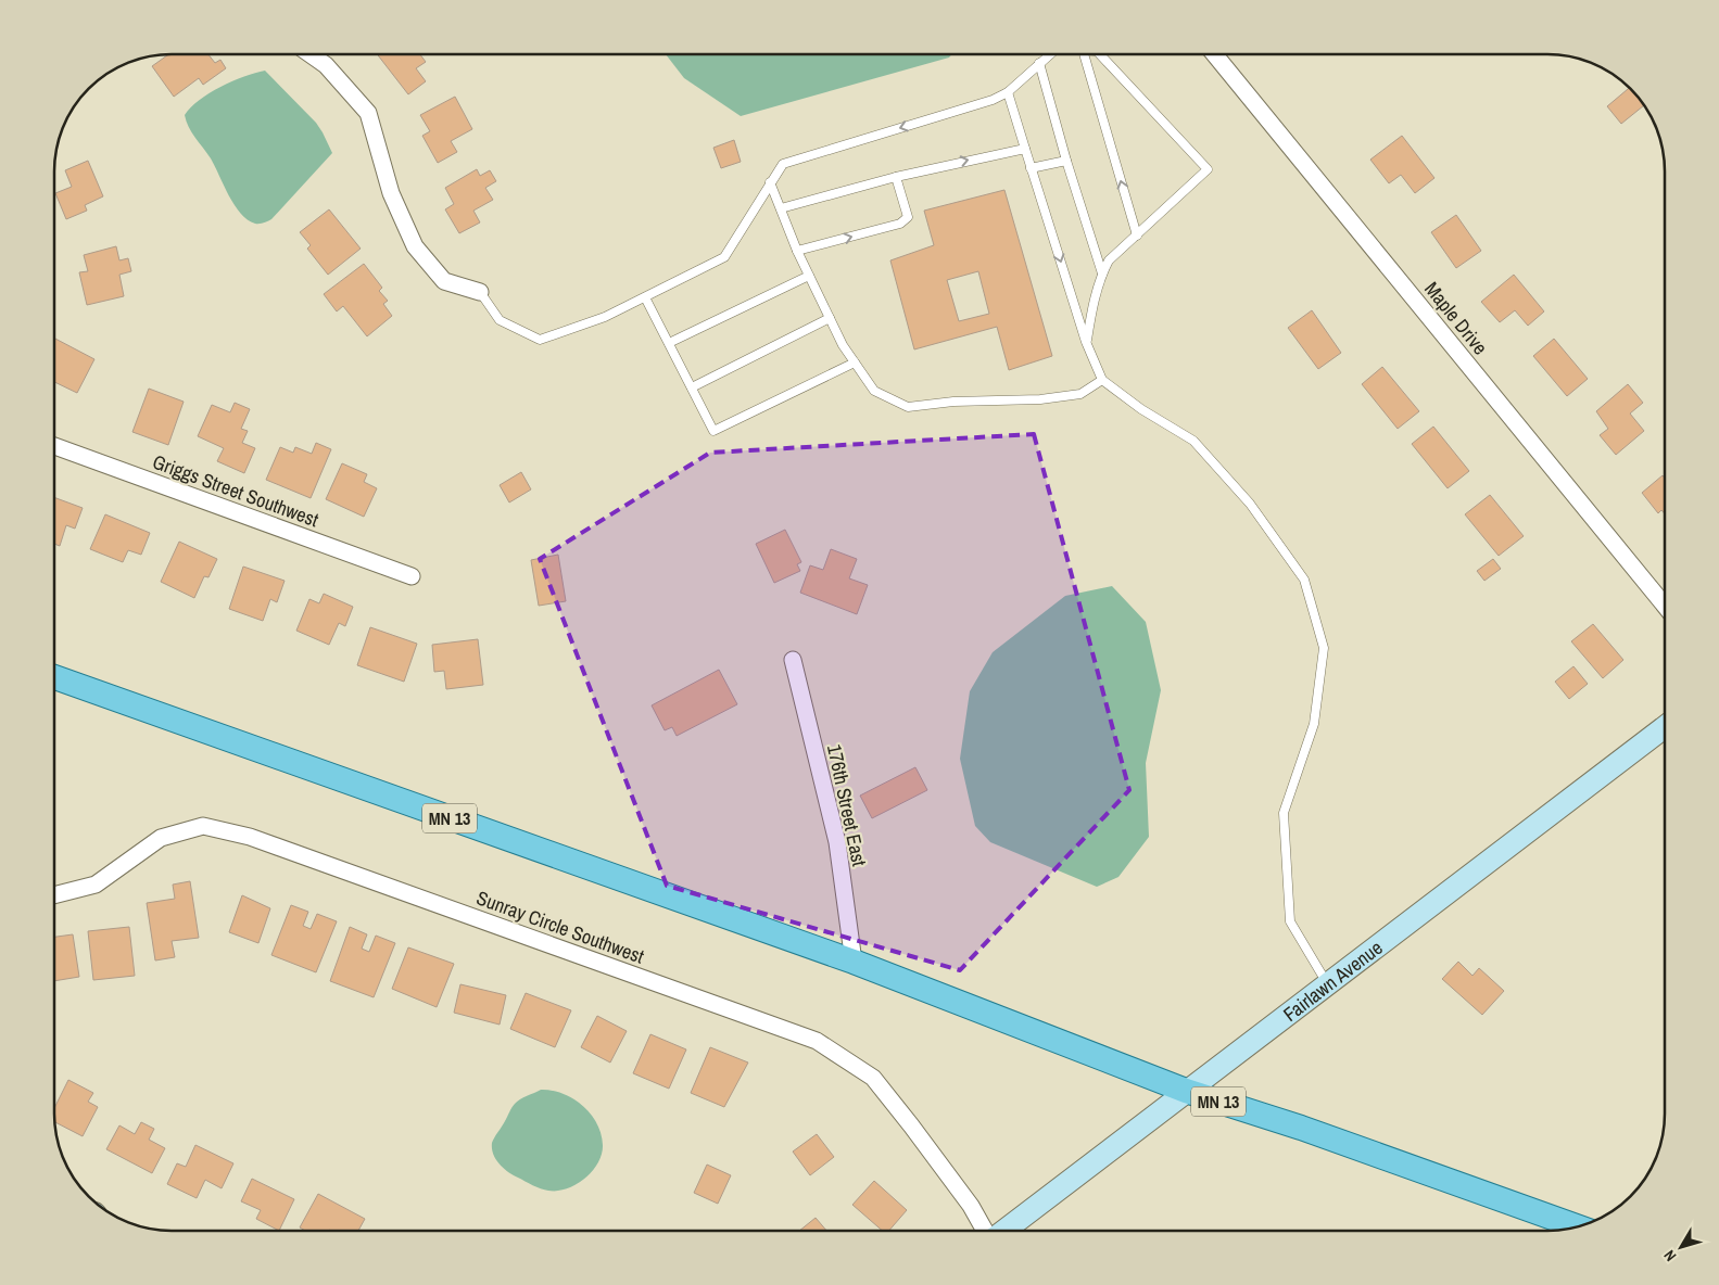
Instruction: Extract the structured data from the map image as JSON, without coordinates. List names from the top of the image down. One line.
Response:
{"streets":{"main road":["MN 13"],"street":["Maple Drive","Griggs Street Southwest","176th Street East","Sunray Circle Southwest","Fairlawn Avenue"]},"crossings":[["176th Street East","MN 13"],["MN 13","Fairlawn Avenue"]],"north":"bottom left"}
